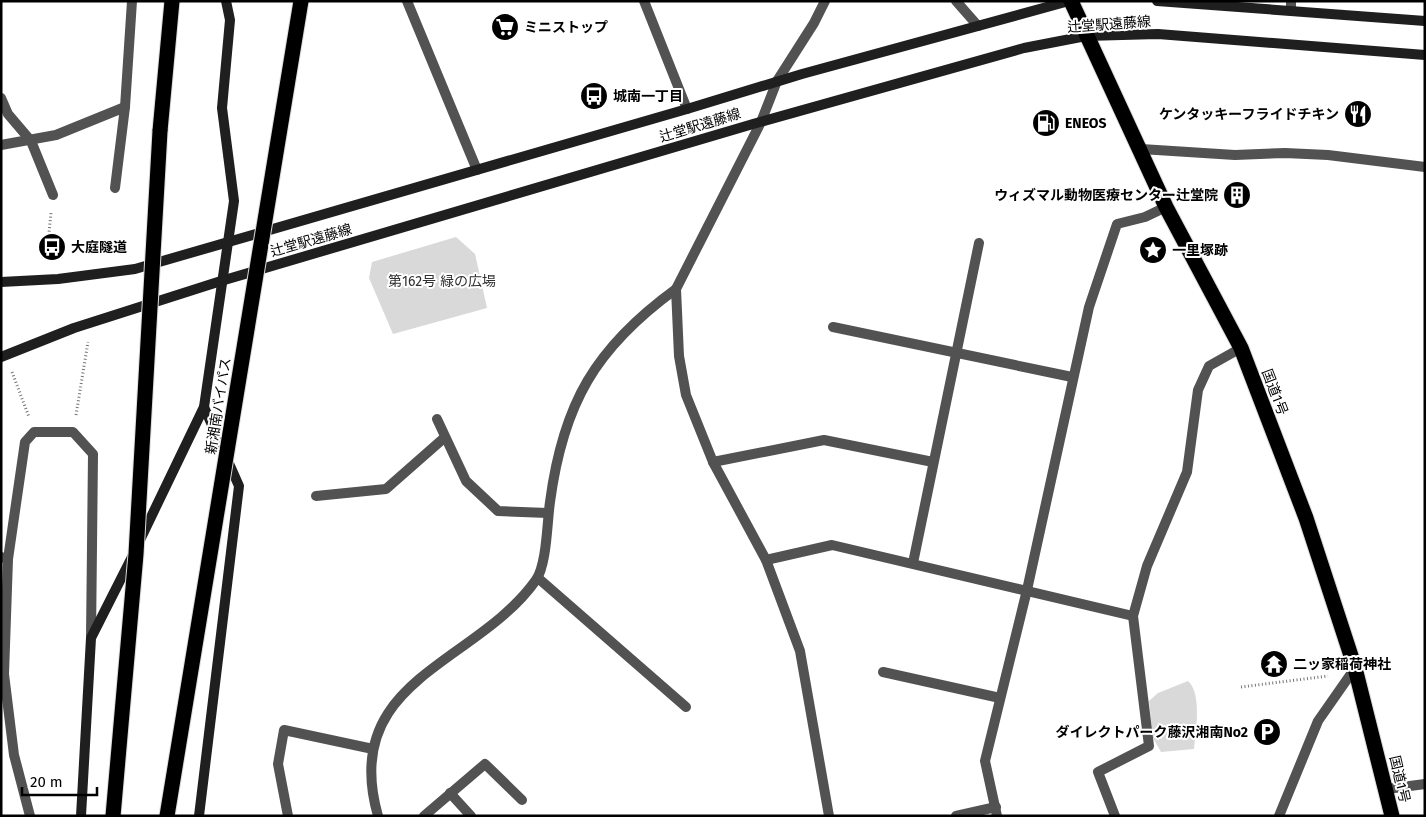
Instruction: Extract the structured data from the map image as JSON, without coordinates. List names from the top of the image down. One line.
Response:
{"streets":{"highway":["国道1号","新湘南バイパス"],"street":["辻堂駅遠藤線"]},"crossings":[["辻堂駅遠藤線","国道1号"]],"parks":["第162号 緑の広場"],"places":{"supermarket":["ミニストップ"],"bus stop":["城南一丁目","大庭隧道"],"restaurant":["ケンタッキーフライドチキン"],"fuel station":["ENEOS"],"building":["ウィズマル動物医療センター辻堂院"],"place":["一里塚跡"],"temple":["二ッ家稲荷神社"],"parking":["ダイレクトパーク藤沢湘南No2"]},"scale_bar":"20 m"}
